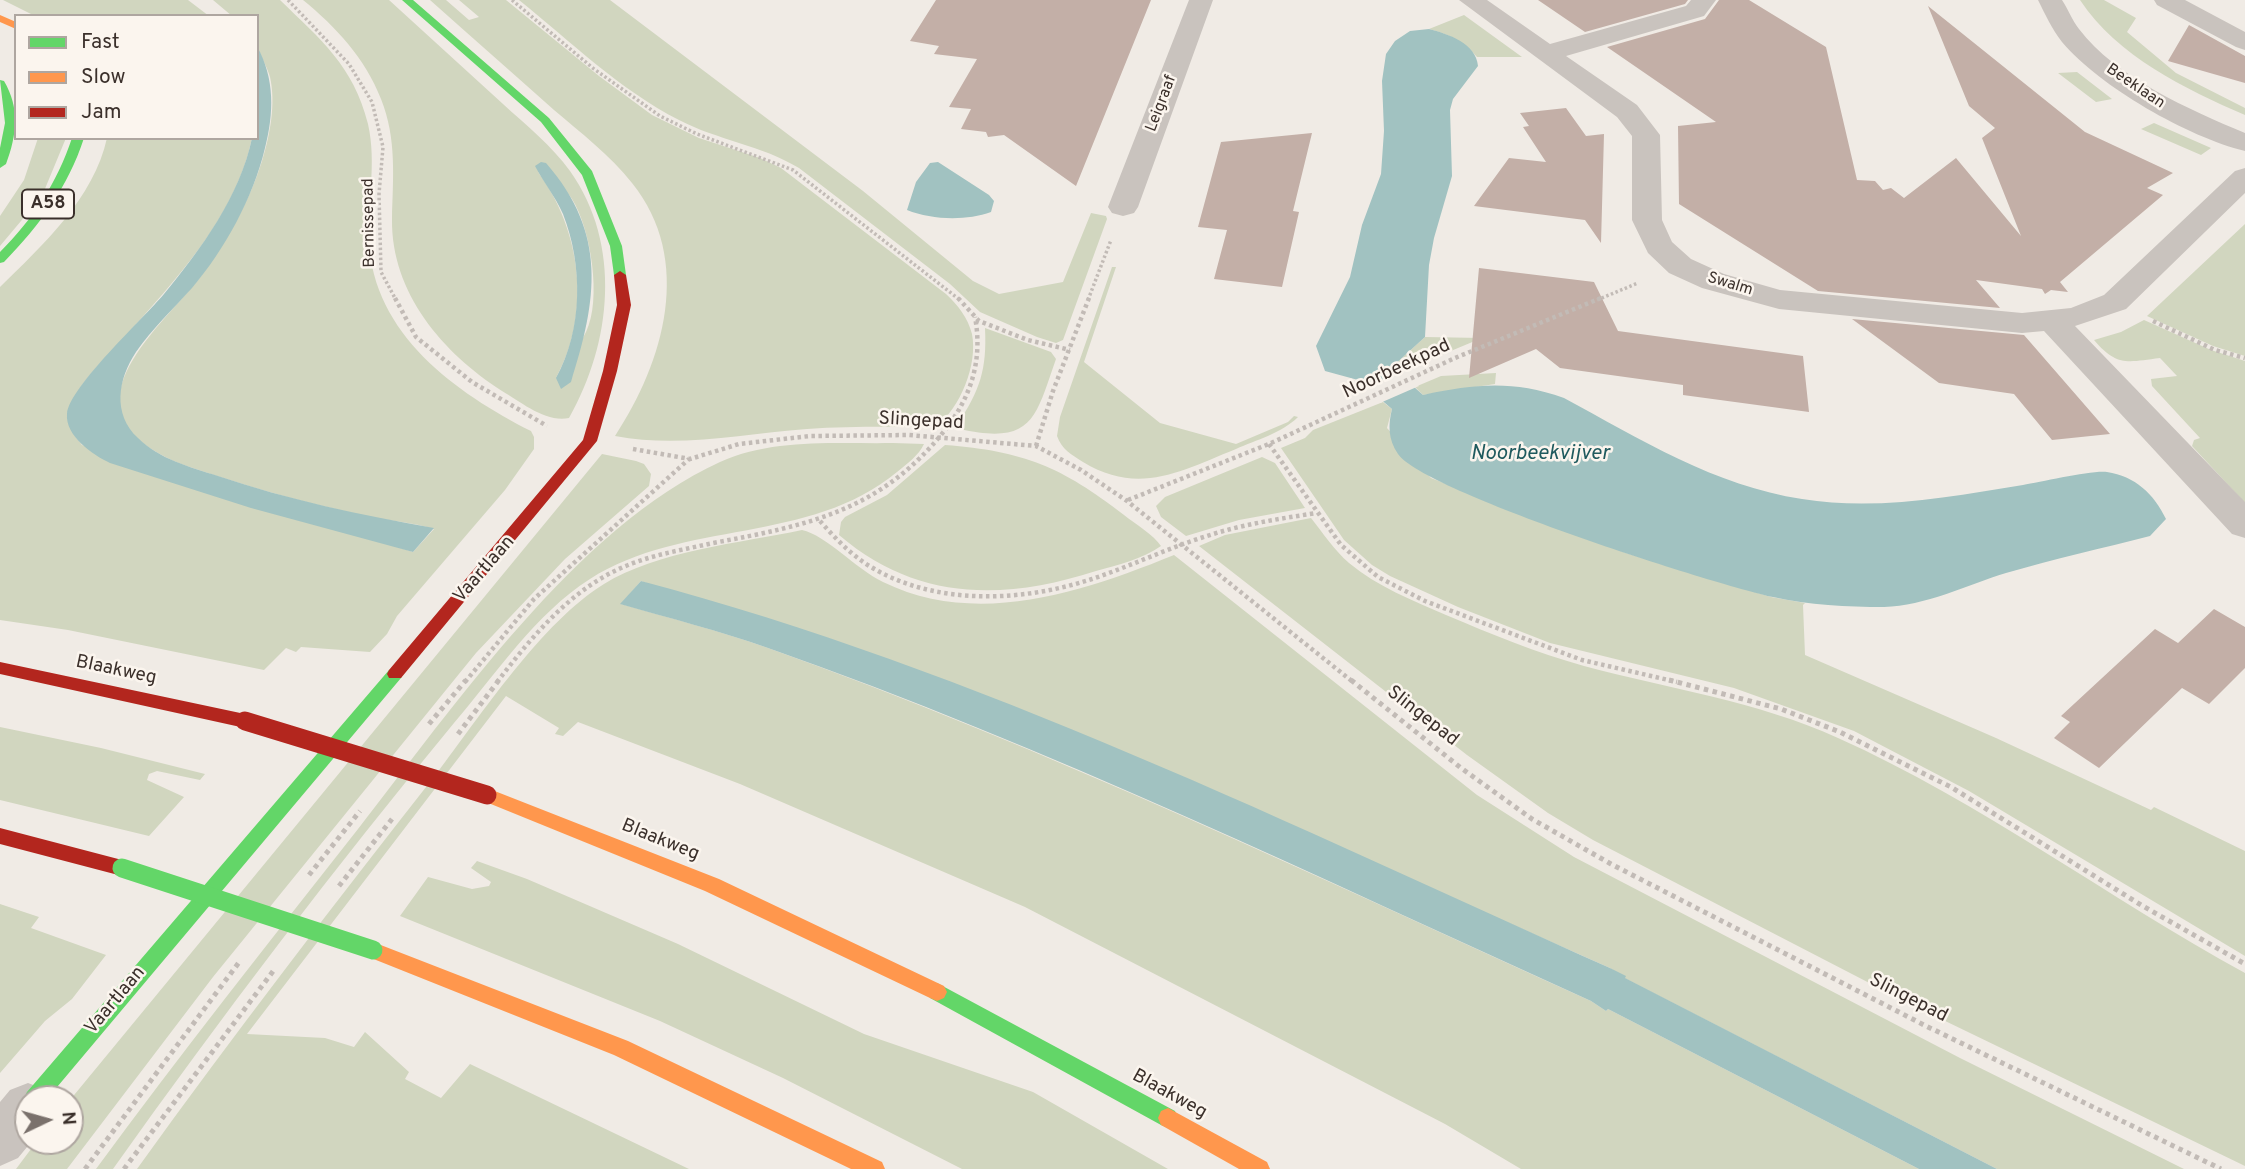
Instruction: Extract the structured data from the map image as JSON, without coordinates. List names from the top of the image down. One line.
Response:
{"streets":{"main road":["A58","Vaartlaan","Blaakweg"],"street":["Beeklaan","Leigraaf","Swalm"],"path":["Bernissepad","Noorbeekpad","Slingepad"]},"crossings":[["Swalm","Noorbeekpad"],["Noorbeekpad","Slingepad"],["Slingepad","Vaartlaan"]],"water":["Noorbeekvijver"],"legend":["Fast","Slow","Jam"],"north":"right"}
